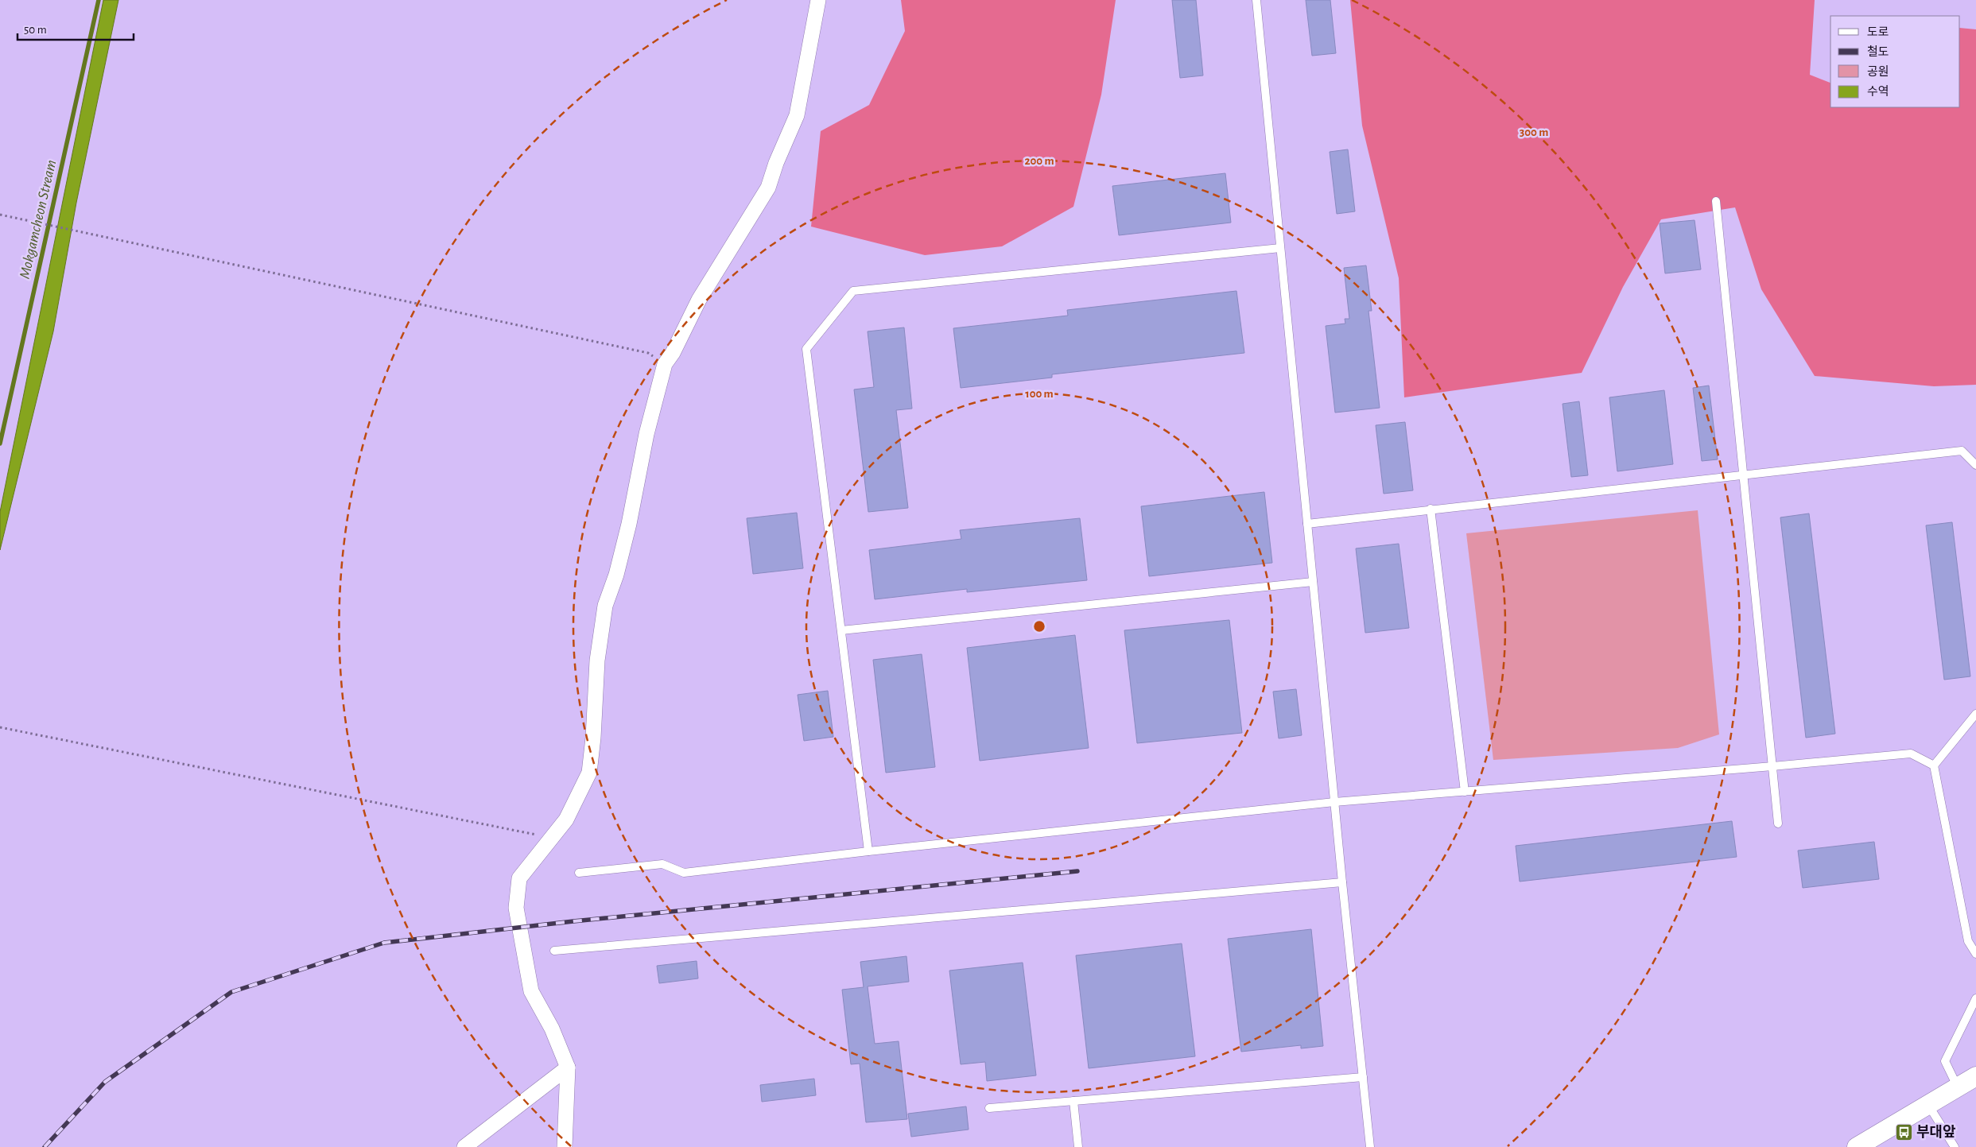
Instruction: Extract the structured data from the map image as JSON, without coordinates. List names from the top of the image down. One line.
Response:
{"water":["Mokgamcheon Stream"],"places":{"bus stop":["부대앞"]},"legend":["도로","철도","공원","수역"],"scale_bar":"50 m","rings":["300 m","200 m","100 m"]}
